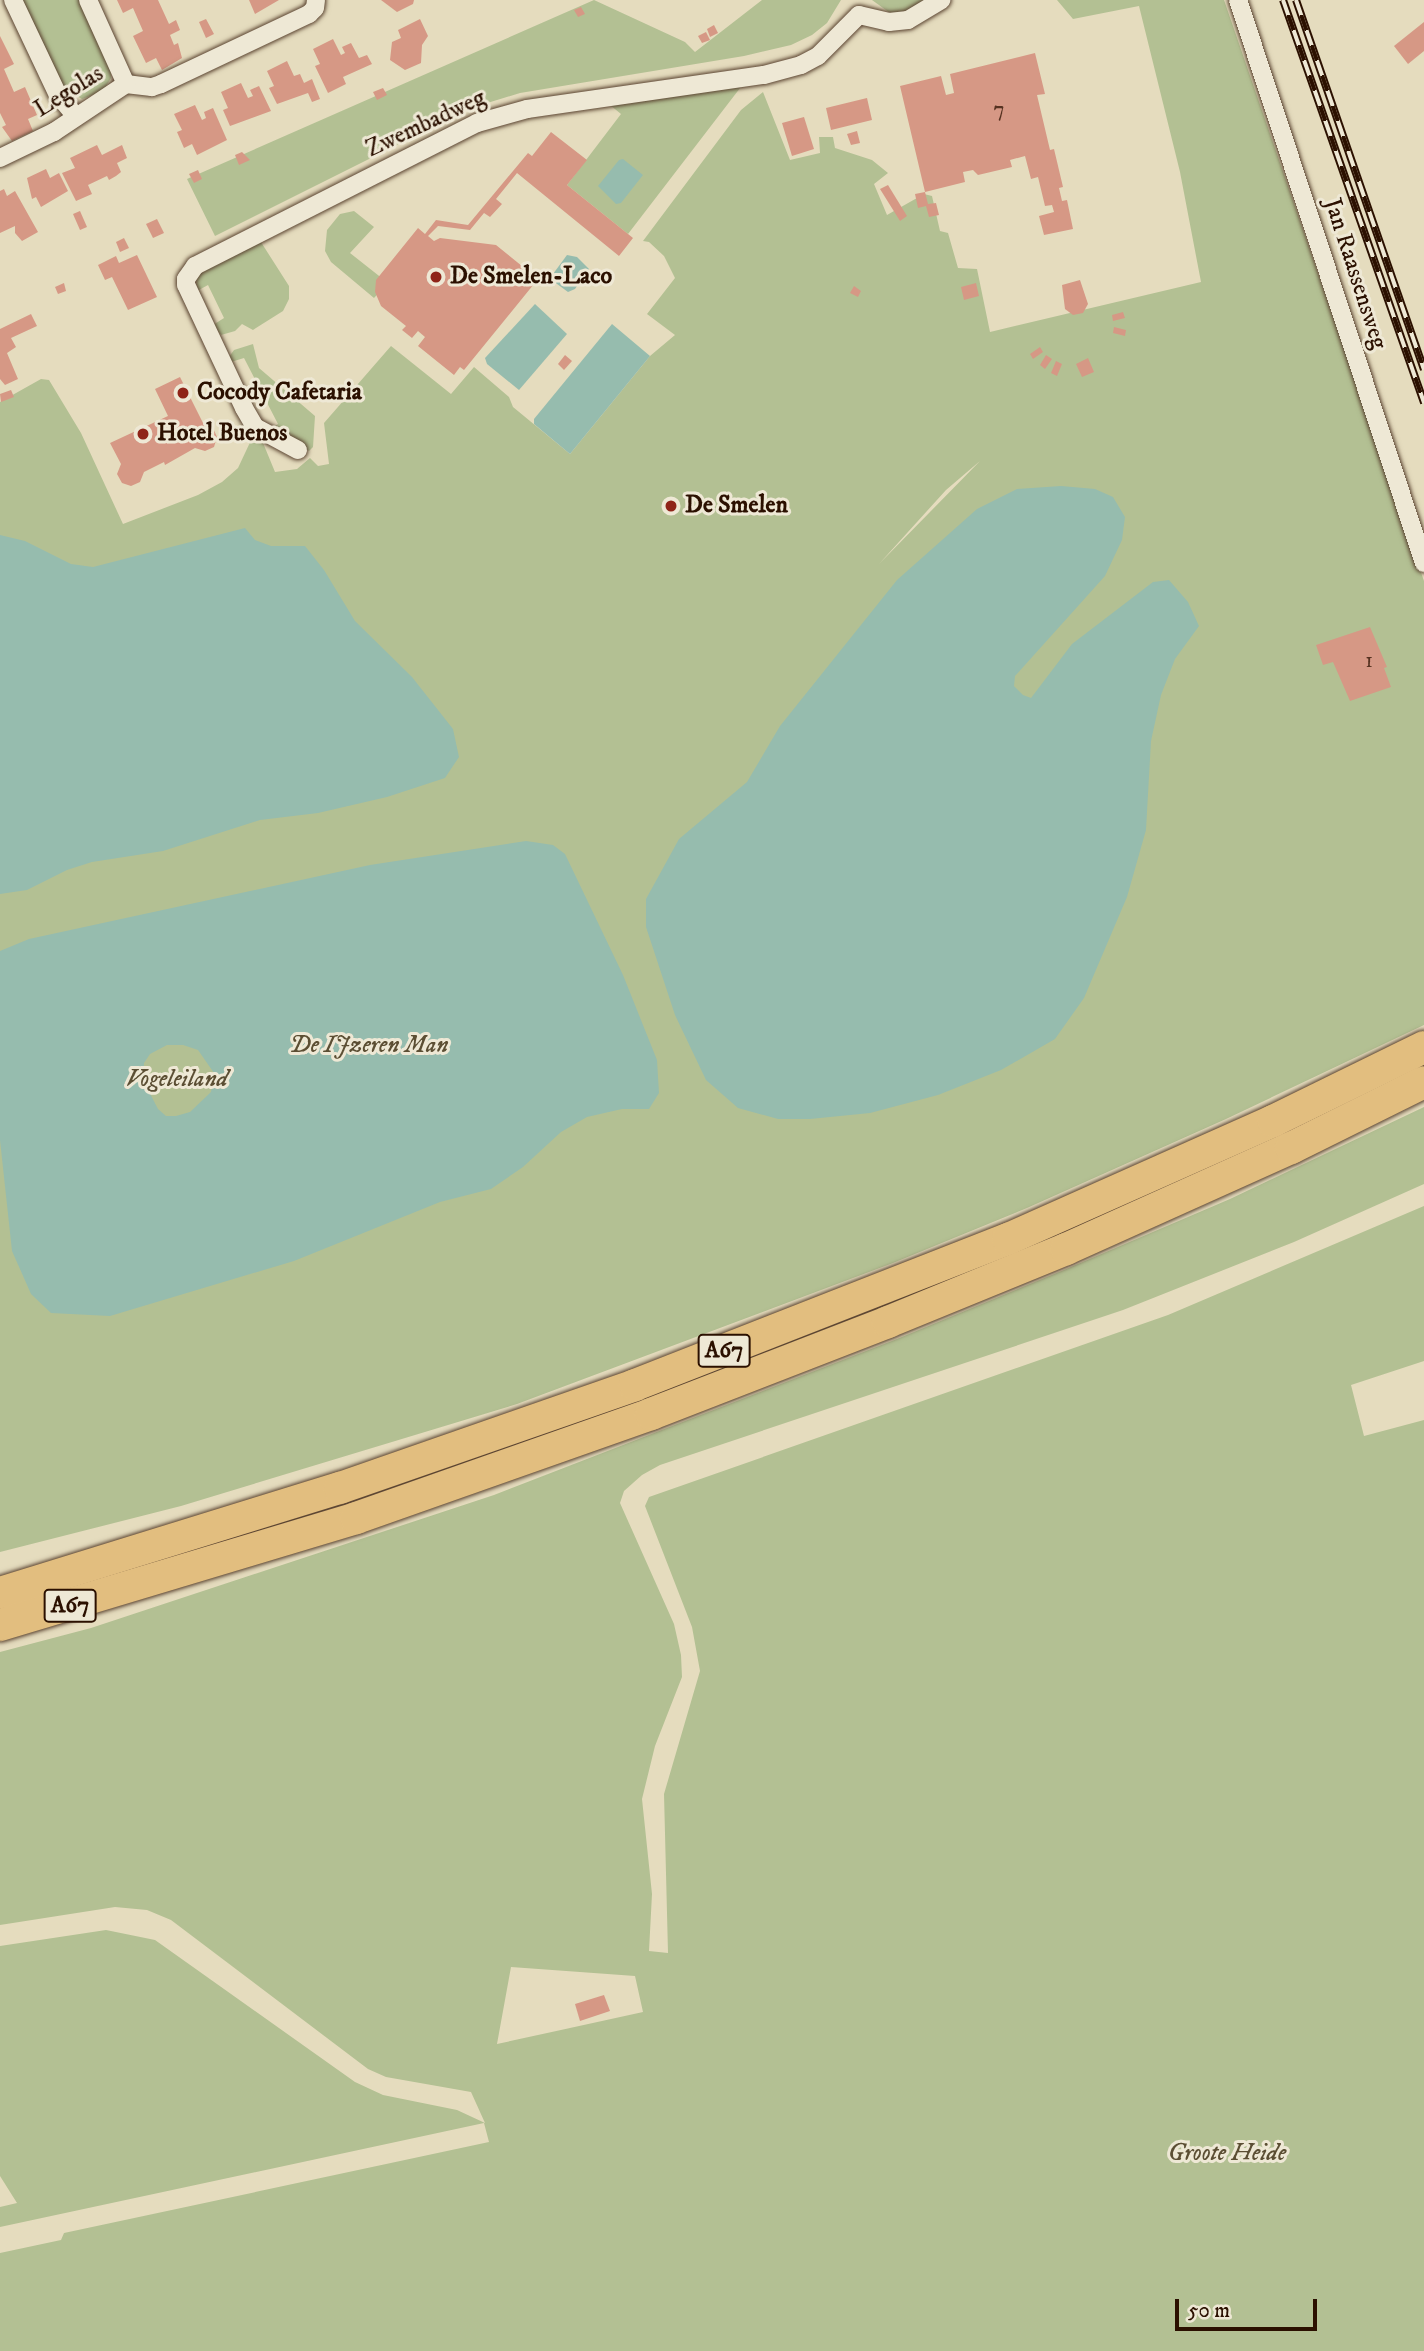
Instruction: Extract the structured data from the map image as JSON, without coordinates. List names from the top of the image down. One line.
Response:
{"streets":{"highway":["A67"],"street":["Legolas","Zwembadweg","Jan Raassensweg"]},"parks":["De IJzeren Man","Vogeleiland","Groote Heide"],"places":["De Smelen-Laco","Cocody Cafetaria","Hotel Buenos","De Smelen"],"house_numbers":["7","1"],"scale_bar":"50 m"}
